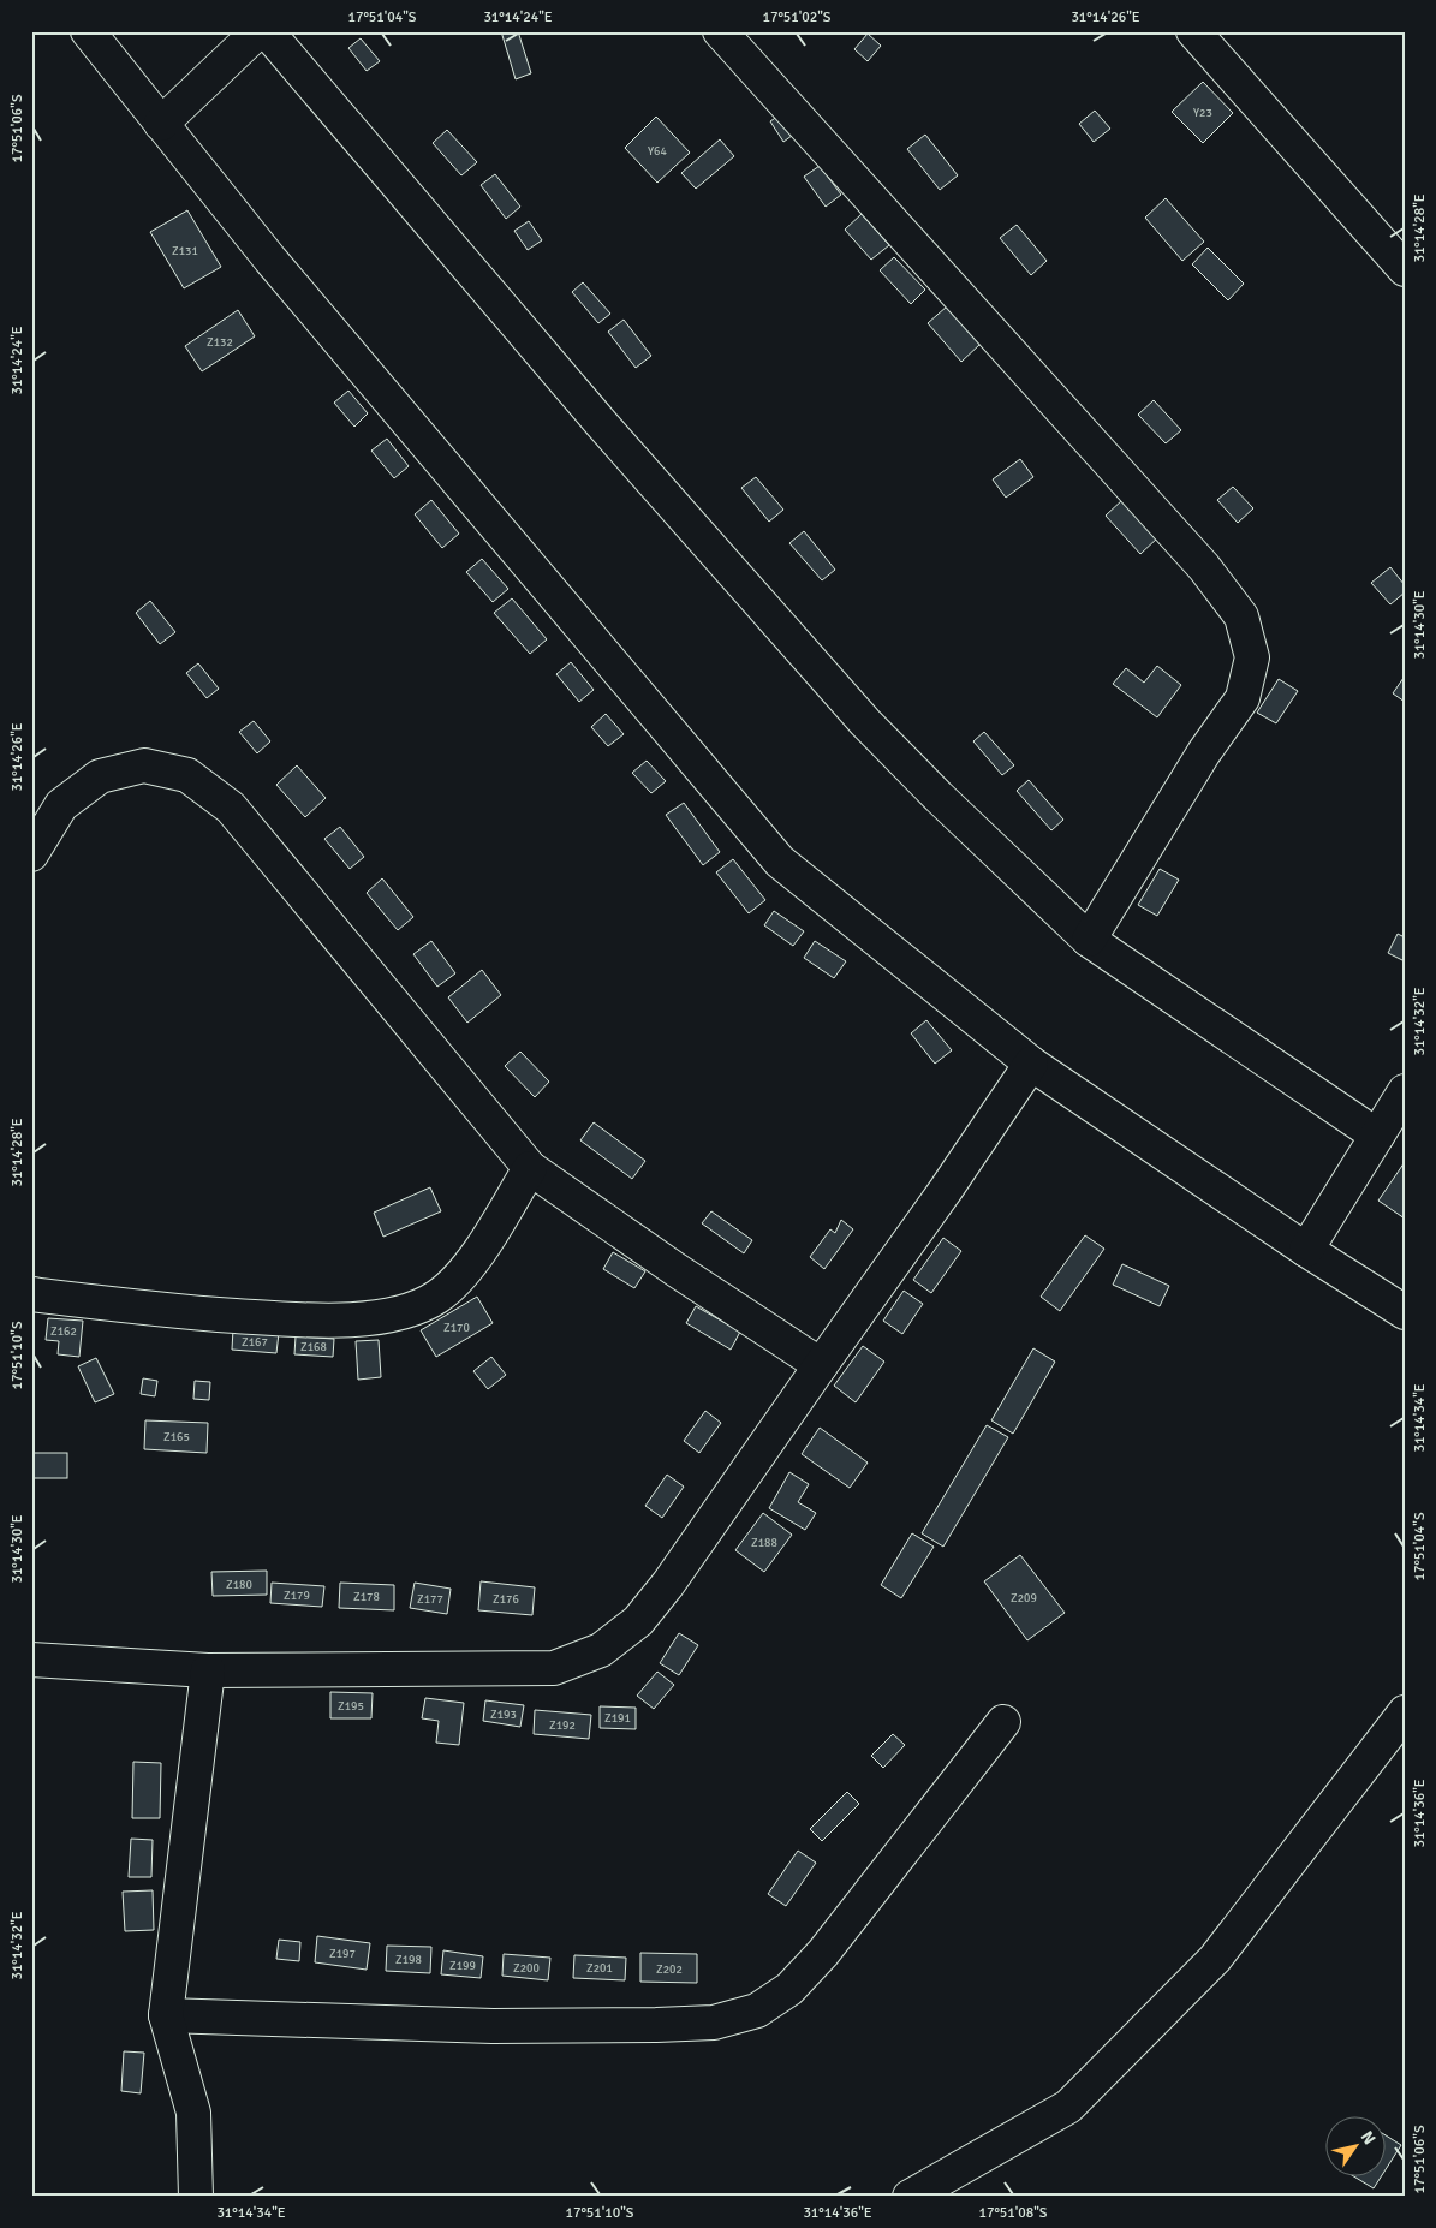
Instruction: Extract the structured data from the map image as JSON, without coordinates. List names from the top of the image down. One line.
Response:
{"house_numbers":["Y23","Y64","Z131","Z132","Z170","Z162","Z167","Z168","Z165","Z188","Z180","Z179","Z178","Z209","Z177","Z176","Z195","Z193","Z191","Z192","Z197","Z198","Z199","Z200","Z201","Z202"],"north":"top right","coordinates":["17°51'04\"S","31°14'24\"E","17°51'02\"S","31°14'26\"E","17°51'06\"S","31°14'28\"E","31°14'30\"E","31°14'32\"E","17°51'10\"S","31°14'34\"E","31°14'36\"E","17°51'08\"S"]}
